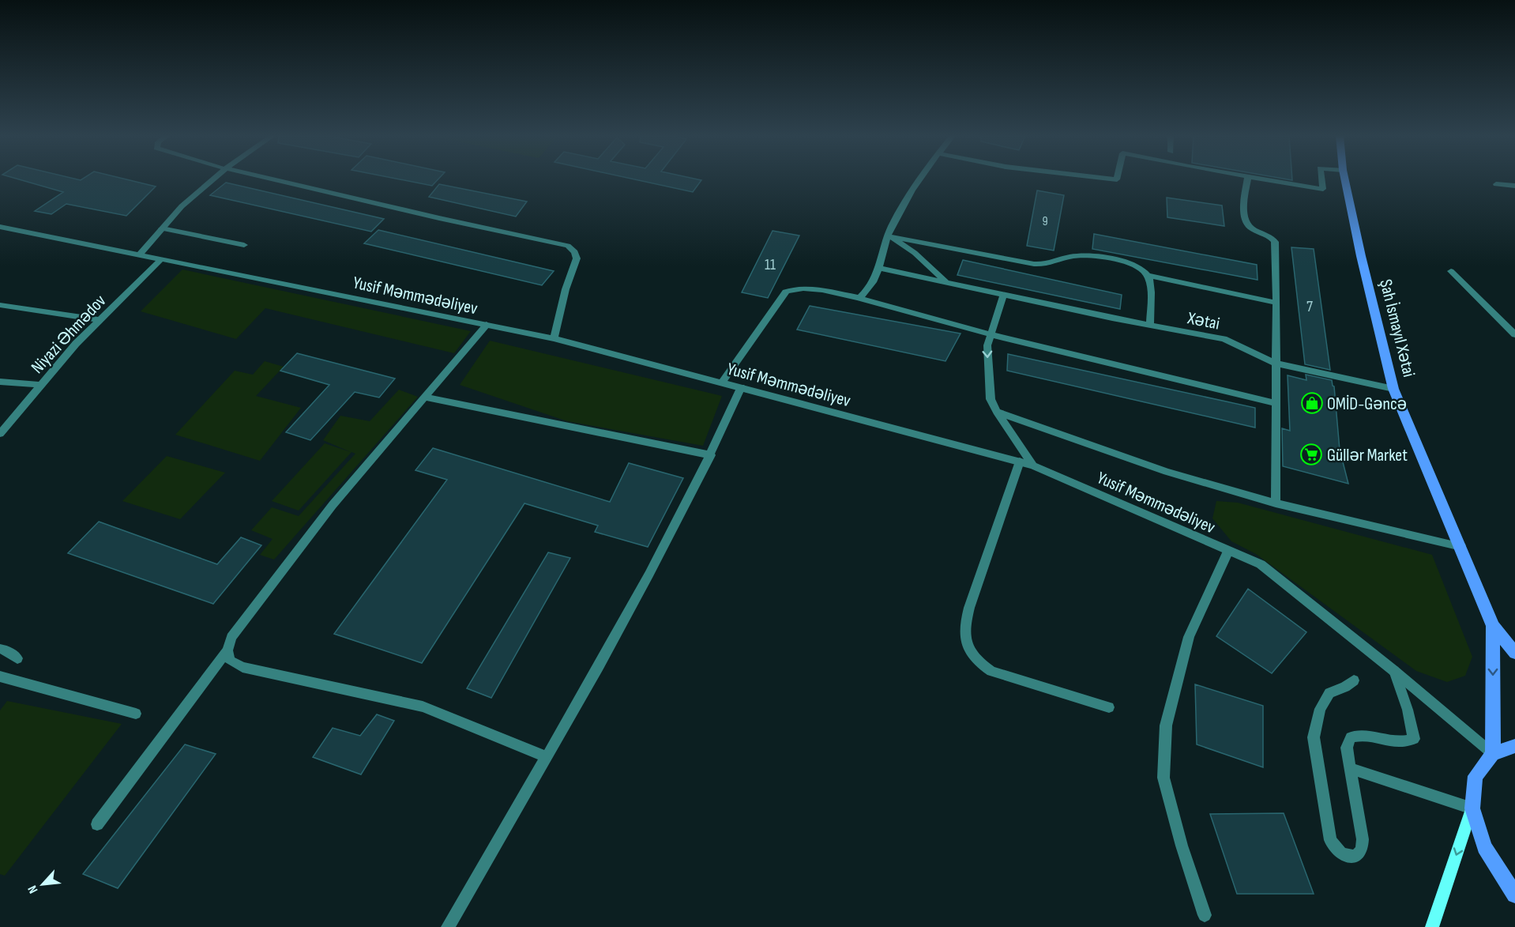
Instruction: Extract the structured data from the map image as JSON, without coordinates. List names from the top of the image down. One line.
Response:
{"streets":{"main road":["Şah İsmayıl Xətai"],"street":["Yusif Məmmədəliyev","Xətai","Niyazi Əhmədov"]},"crossings":[["Yusif Məmmədəliyev","Şah İsmayıl Xətai"],["Yusif Məmmədəliyev","Niyazi Əhmədov"],["Xətai","Şah İsmayıl Xətai"]],"places":{"shop":["OMİD-Gəncə"],"supermarket":["Güllər Market"]},"house_numbers":["9","11","7"],"north":"bottom left"}
